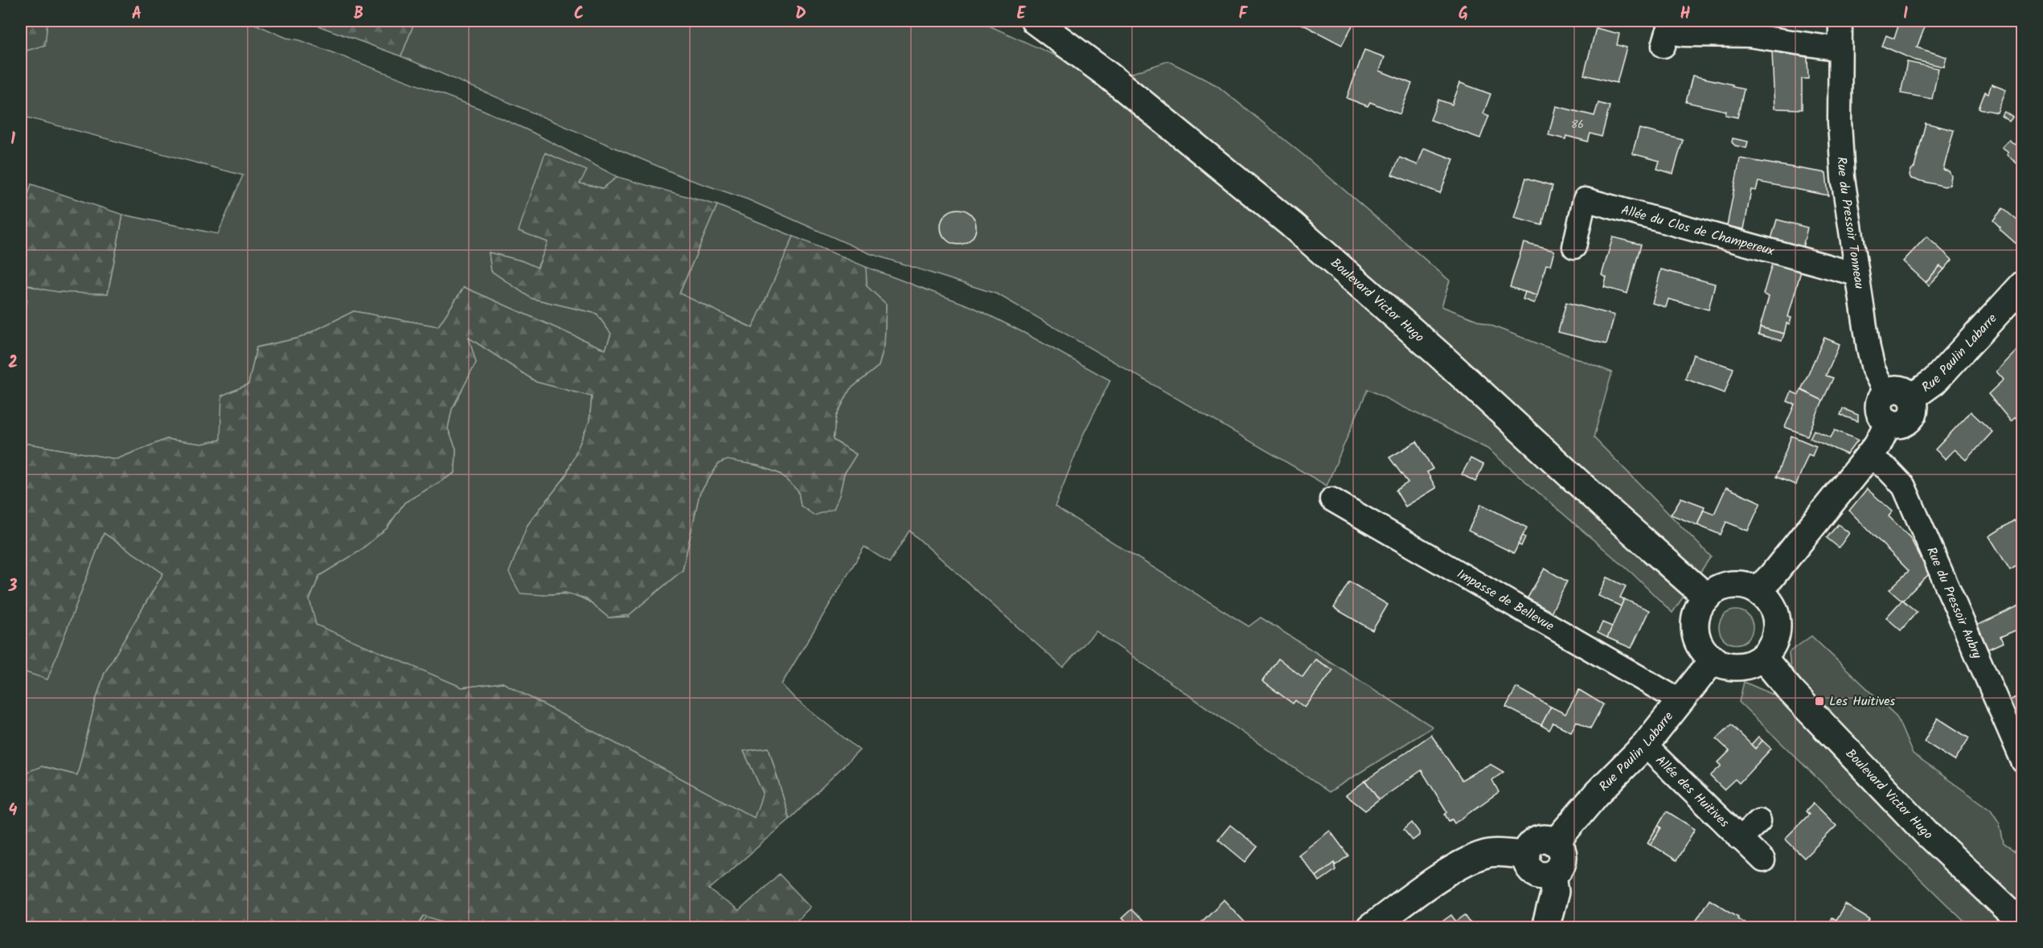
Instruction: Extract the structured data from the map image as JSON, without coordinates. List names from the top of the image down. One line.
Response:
{"streets":{"main road":["Boulevard Victor Hugo","Rue Paulin Labarre"],"street":["Rue du Pressoir Tonneau","Allée du Clos de Champereux","Impasse de Bellevue","Rue du Pressoir Aubry","Allée des Huitives"]},"crossings":[["Rue du Pressoir Tonneau","Allée du Clos de Champereux"],["Rue du Pressoir Tonneau","Rue Paulin Labarre"],["Boulevard Victor Hugo","Rue Paulin Labarre"],["Rue Paulin Labarre","Impasse de Bellevue"],["Rue Paulin Labarre","Allée des Huitives"]],"places":{"transit":["Les Huitives"]},"house_numbers":["86"],"grid":{"columns":["A","B","C","D","E","F","G","H","I"],"rows":["1","2","3","4"]}}
